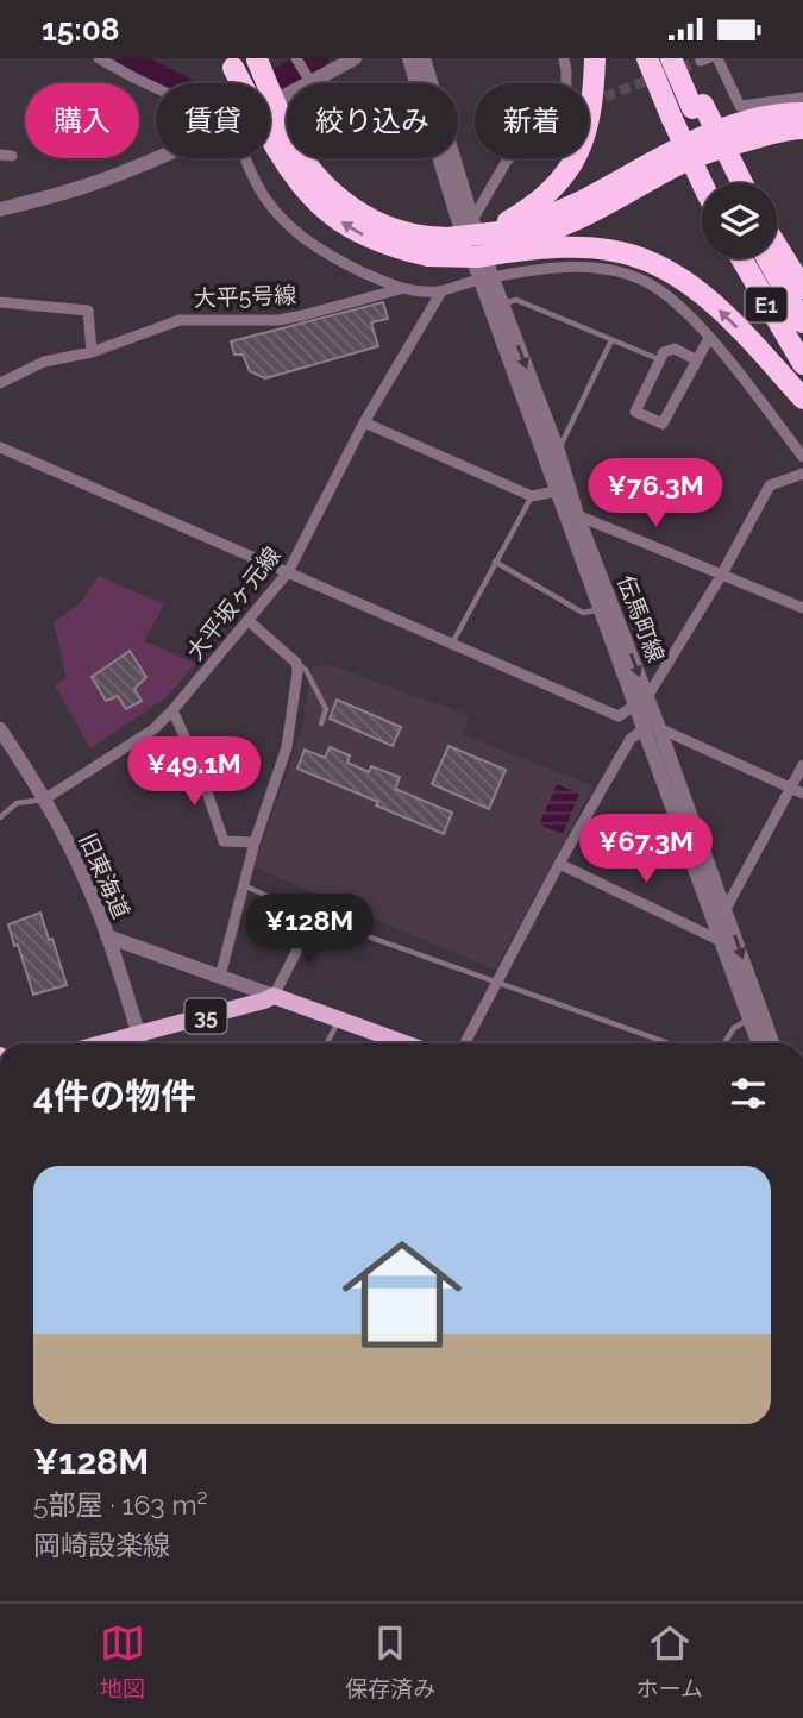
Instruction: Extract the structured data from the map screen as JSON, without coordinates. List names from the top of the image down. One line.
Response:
{"streets":{"highway":["E1"],"main road":["35"],"street":["大平5号線","大平坂ヶ元線","伝馬町線","旧東海道"]},"crossings":[["大平坂ヶ元線","旧東海道"],["旧東海道","35"]],"page":{"status":"15:08","chip":["購入","賃貸","絞り込み","新着"],"price":["¥76.3M","¥49.1M","¥67.3M","¥128M"],"heading":"4件の物件","list":[{"name":"¥128M","note":"5部屋 · 163 m² · 岡崎設楽線"}],"tabs":["地図","保存済み","ホーム"]}}
